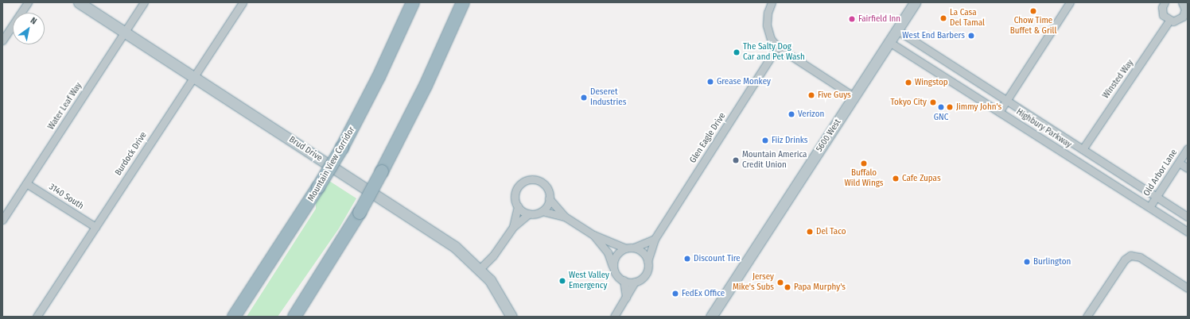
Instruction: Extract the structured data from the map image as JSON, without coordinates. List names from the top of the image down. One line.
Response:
{"streets":{"highway":["Mountain View Corridor"],"main road":["5600 West","Brud Drive"],"street":["Winsted Way","Water Leaf Way","Highbury Parkway","Glen Eagle Drive","Burdock Drive","Old Arbor Lane","3140 South"]},"crossings":[["Winsted Way","Highbury Parkway"],["Water Leaf Way","Brud Drive"],["Water Leaf Way","3140 South"],["Highbury Parkway","5600 West"],["Highbury Parkway","Old Arbor Lane"],["Brud Drive","Burdock Drive"],["Burdock Drive","3140 South"]],"places":["Chow Time Buffet & Grill","La Casa Del Tamal","Fairfield Inn","West End Barbers","The Salty Dog Car and Pet Wash","Grease Monkey","Wingstop","Five Guys","Deseret Industries","Tokyo City","GNC","Jimmy John's","Verizon","Fiiz Drinks","Mountain America Credit Union","Buffalo Wild Wings","Cafe Zupas","Del Taco","Discount Tire","Burlington","West Valley Emergency","Jersey Mike's Subs","Papa Murphy's","FedEx Office"],"north":"top right"}
